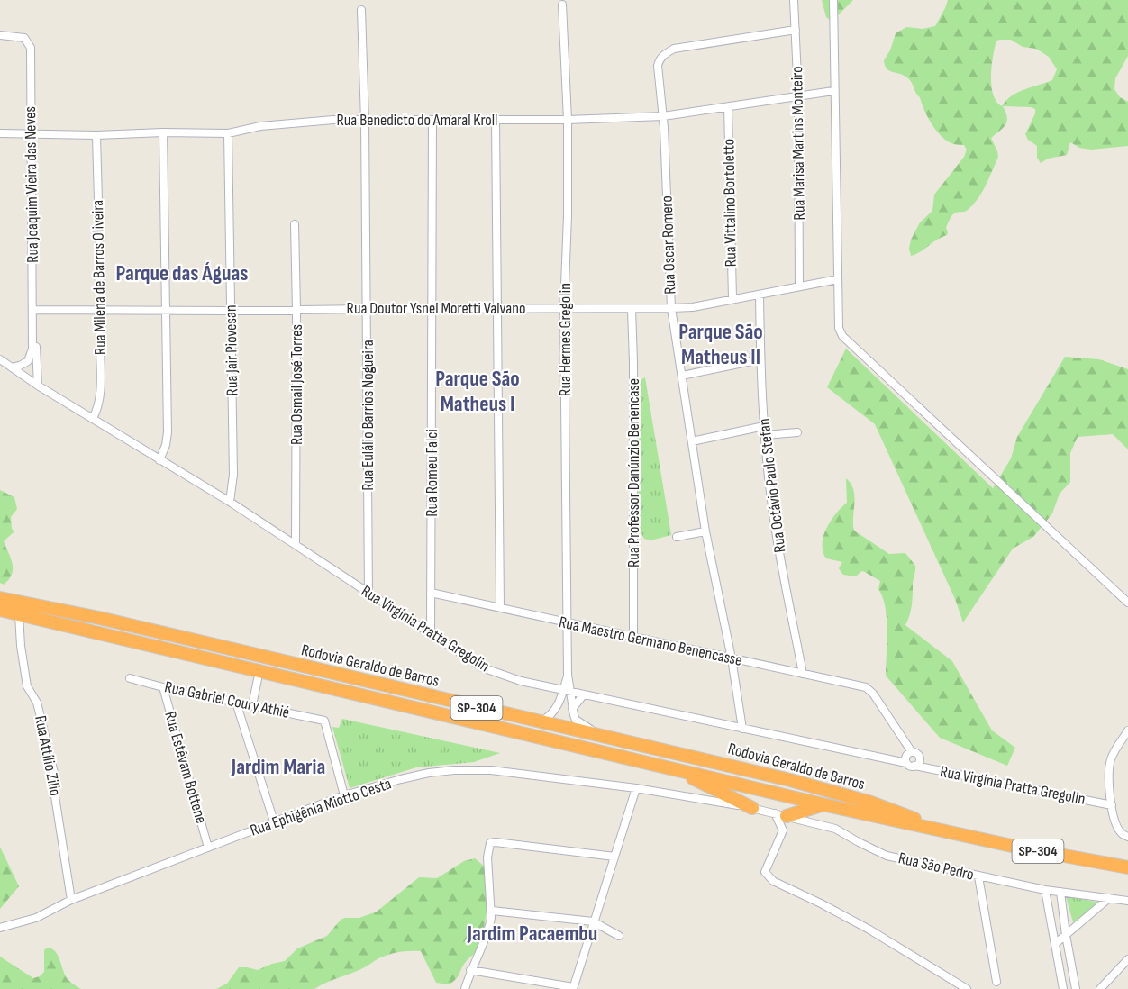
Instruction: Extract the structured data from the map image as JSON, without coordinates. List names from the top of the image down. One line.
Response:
{"streets":{"highway":["Rodovia Geraldo de Barros","SP-304"],"street":["Rua Benedicto do Amaral Kroll","Rua Marisa Martins Monteiro","Rua Joaquim Vieira das Neves","Rua Vittalino Bortoletto","Rua Oscar Romero","Rua Milena de Barros Oliveira","Rua Doutor Ysnel Moretti Valvano","Rua Hermes Gregolin","Rua Jair Piovesan","Rua Osmail José Torres","Rua Eulálio Barrios Nogueira","Rua Romeu Falci","Rua Professor Danúnzio Benencase","Rua Octávio Paulo Stefan","Rua Virgínia Pratta Gregolin","Rua Maestro Germano Benencasse","Rua Gabriel Coury Athié","Rua Attílio Zilio","Rua Estêvam Bottene","Rua Ephigênia Miotto Cesta","Rua São Pedro"]},"crossings":[["Rua Benedicto do Amaral Kroll","Rua Marisa Martins Monteiro"],["Rua Benedicto do Amaral Kroll","Rua Joaquim Vieira das Neves"],["Rua Benedicto do Amaral Kroll","Rua Vittalino Bortoletto"],["Rua Benedicto do Amaral Kroll","Rua Oscar Romero"],["Rua Benedicto do Amaral Kroll","Rua Milena de Barros Oliveira"],["Rua Benedicto do Amaral Kroll","Rua Hermes Gregolin"],["Rua Benedicto do Amaral Kroll","Rua Jair Piovesan"],["Rua Benedicto do Amaral Kroll","Rua Eulálio Barrios Nogueira"],["Rua Benedicto do Amaral Kroll","Rua Romeu Falci"],["Rua Marisa Martins Monteiro","Rua Oscar Romero"],["Rua Marisa Martins Monteiro","Rua Doutor Ysnel Moretti Valvano"],["Rua Joaquim Vieira das Neves","Rua Doutor Ysnel Moretti Valvano"],["Rua Joaquim Vieira das Neves","Rua Virgínia Pratta Gregolin"],["Rua Vittalino Bortoletto","Rua Doutor Ysnel Moretti Valvano"],["Rua Oscar Romero","Rua Doutor Ysnel Moretti Valvano"],["Rua Oscar Romero","Rua Virgínia Pratta Gregolin"],["Rua Oscar Romero","Rua Maestro Germano Benencasse"],["Rua Milena de Barros Oliveira","Rua Doutor Ysnel Moretti Valvano"],["Rua Milena de Barros Oliveira","Rua Virgínia Pratta Gregolin"],["Rua Doutor Ysnel Moretti Valvano","Rua Hermes Gregolin"],["Rua Doutor Ysnel Moretti Valvano","Rua Jair Piovesan"],["Rua Doutor Ysnel Moretti Valvano","Rua Osmail José Torres"],["Rua Doutor Ysnel Moretti Valvano","Rua Eulálio Barrios Nogueira"],["Rua Doutor Ysnel Moretti Valvano","Rua Romeu Falci"],["Rua Doutor Ysnel Moretti Valvano","Rua Professor Danúnzio Benencase"],["Rua Doutor Ysnel Moretti Valvano","Rua Octávio Paulo Stefan"],["Rua Hermes Gregolin","Rua Virgínia Pratta Gregolin"],["Rua Hermes Gregolin","Rua Maestro Germano Benencasse"],["Rua Jair Piovesan","Rua Virgínia Pratta Gregolin"],["Rua Osmail José Torres","Rua Virgínia Pratta Gregolin"],["Rua Eulálio Barrios Nogueira","Rua Virgínia Pratta Gregolin"],["Rua Romeu Falci","Rua Virgínia Pratta Gregolin"],["Rua Romeu Falci","Rua Maestro Germano Benencasse"],["Rua Professor Danúnzio Benencase","Rua Maestro Germano Benencasse"],["Rua Octávio Paulo Stefan","Rua Maestro Germano Benencasse"],["Rua Virgínia Pratta Gregolin","Rua Maestro Germano Benencasse"],["Rodovia Geraldo de Barros","Rua Attílio Zilio"],["Rua Gabriel Coury Athié","Rua Estêvam Bottene"],["Rua Gabriel Coury Athié","Rua Ephigênia Miotto Cesta"],["Rua Attílio Zilio","Rua Ephigênia Miotto Cesta"],["Rua Estêvam Bottene","Rua Ephigênia Miotto Cesta"],["Rua Ephigênia Miotto Cesta","Rua São Pedro"]],"districts":["Parque das Águas","Parque São Matheus II","Parque São Matheus I","Jardim Maria","Jardim Pacaembu"]}
